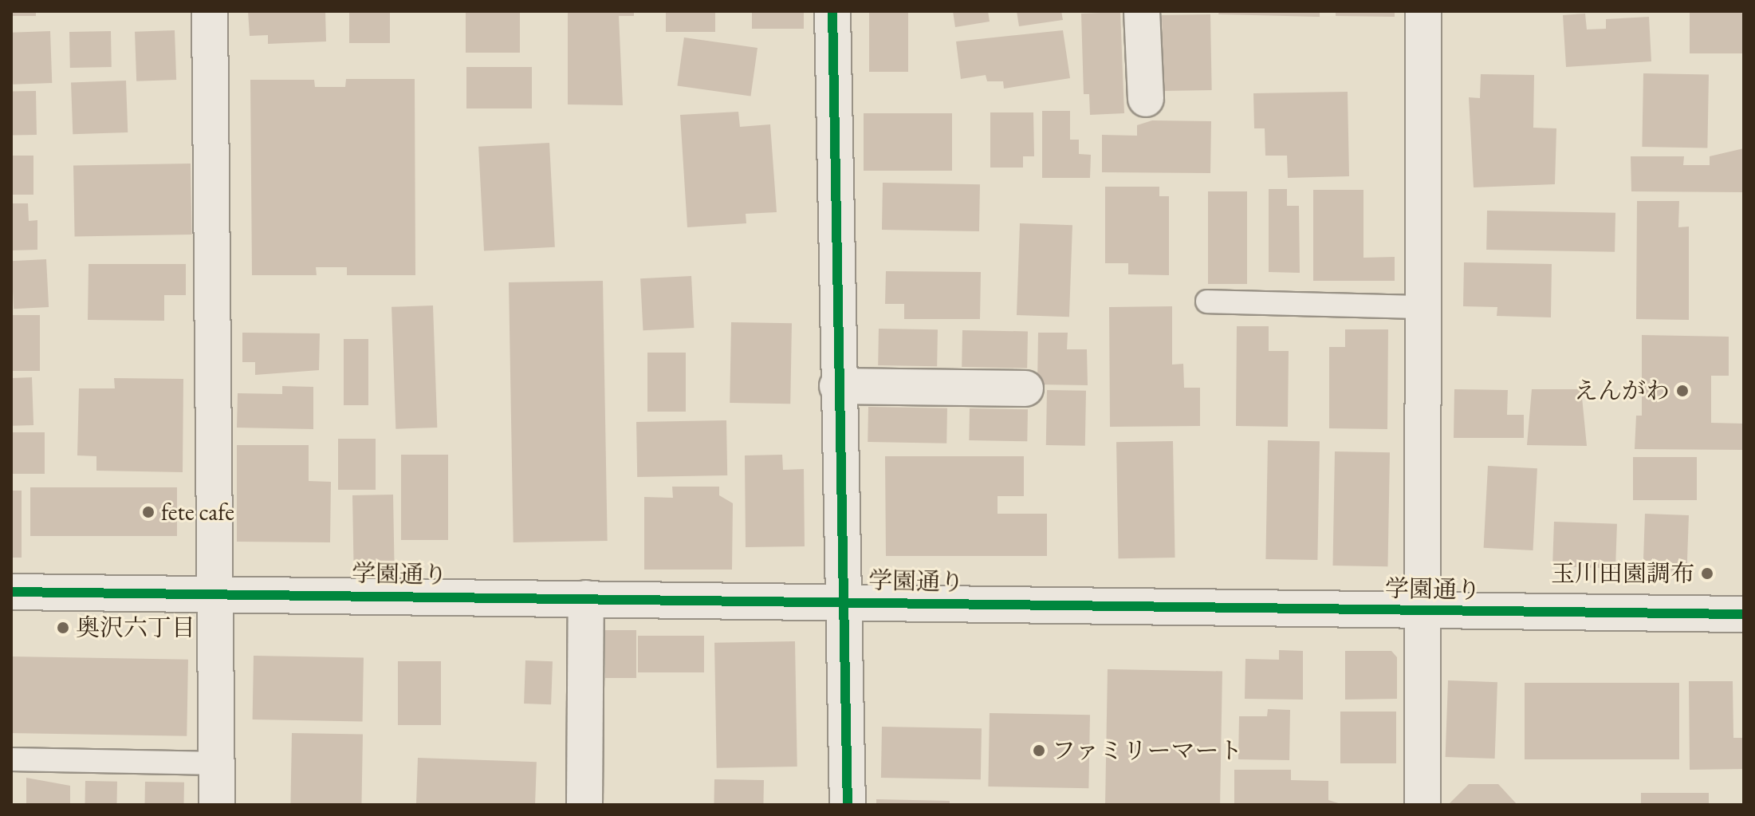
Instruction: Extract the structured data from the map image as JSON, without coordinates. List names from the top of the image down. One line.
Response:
{"streets":{"street":["学園通り"]},"places":["えんがわ","fete cafe","玉川田園調布","奥沢六丁目","ファミリーマート"]}
